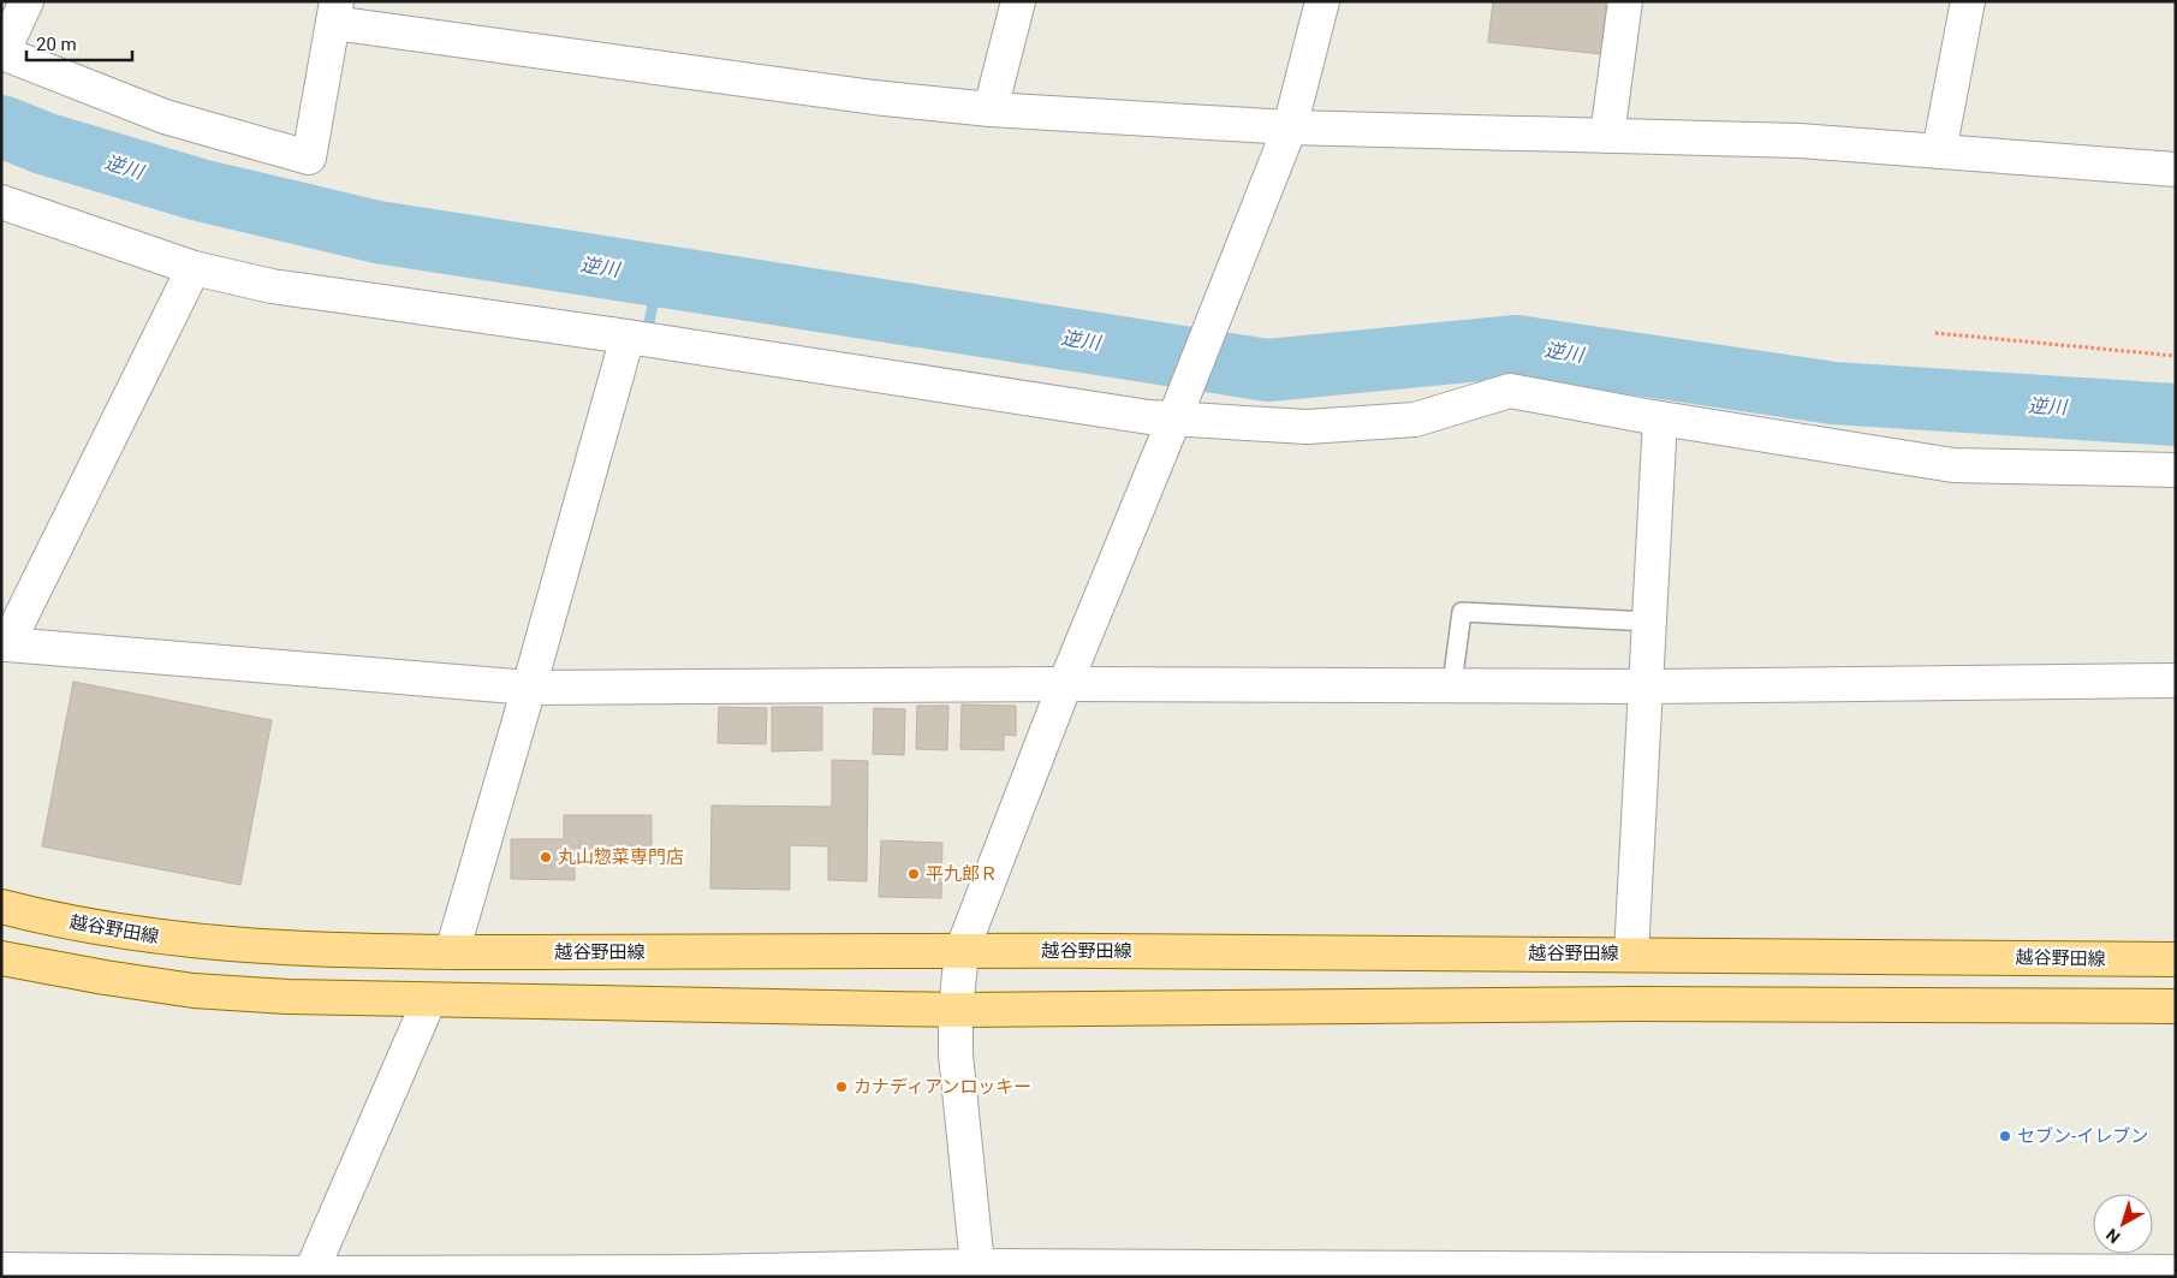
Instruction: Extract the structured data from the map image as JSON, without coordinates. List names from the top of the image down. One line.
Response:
{"streets":{"main road":["越谷野田線"]},"water":["逆川"],"places":["丸山惣菜専門店","平九郎Ｒ","カナディアンロッキー","セブン-イレブン"],"scale_bar":"20 m","north":"bottom left"}
